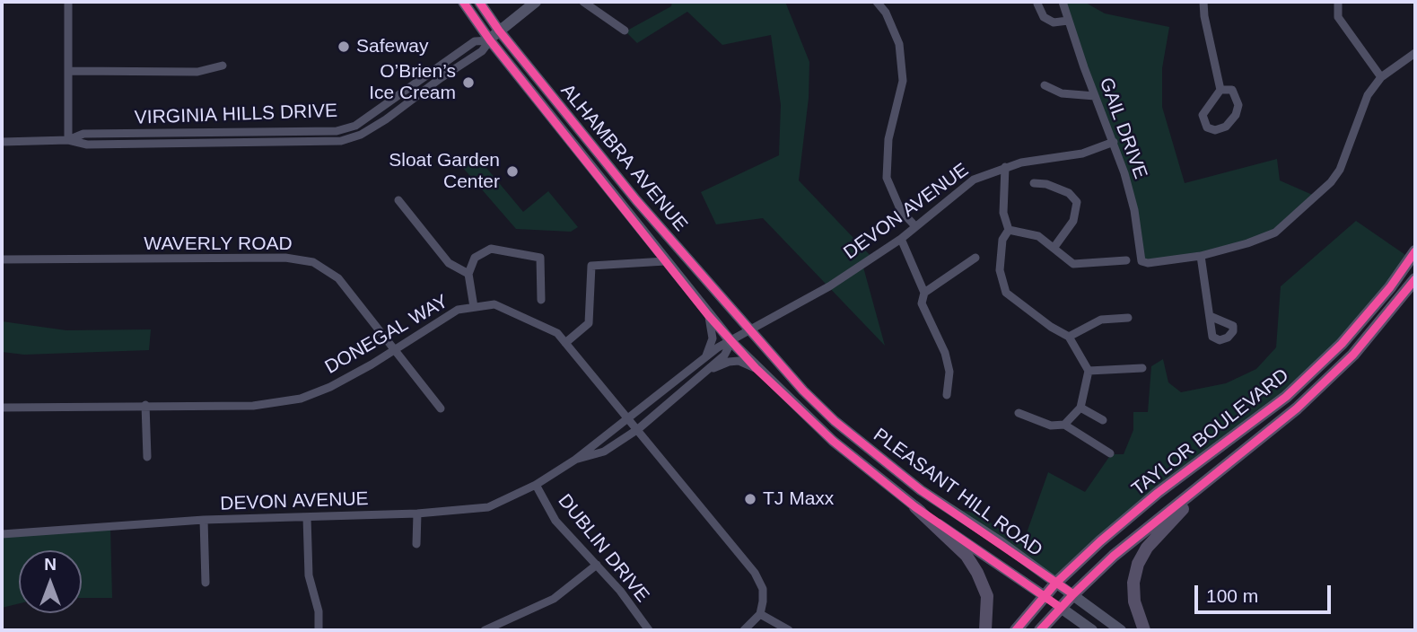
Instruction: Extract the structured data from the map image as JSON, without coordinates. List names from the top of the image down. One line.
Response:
{"streets":{"main road":["ALHAMBRA AVENUE","TAYLOR BOULEVARD","PLEASANT HILL ROAD"],"street":["VIRGINIA HILLS DRIVE","GAIL DRIVE","DEVON AVENUE","WAVERLY ROAD","DONEGAL WAY","DUBLIN DRIVE"]},"crossings":[["VIRGINIA HILLS DRIVE","ALHAMBRA AVENUE"],["GAIL DRIVE","DEVON AVENUE"],["ALHAMBRA AVENUE","DEVON AVENUE"],["ALHAMBRA AVENUE","PLEASANT HILL ROAD"],["DEVON AVENUE","DONEGAL WAY"],["DEVON AVENUE","PLEASANT HILL ROAD"],["DEVON AVENUE","DUBLIN DRIVE"],["WAVERLY ROAD","DONEGAL WAY"],["TAYLOR BOULEVARD","PLEASANT HILL ROAD"]],"places":["Safeway","O’Brien’s Ice Cream","Sloat Garden Center","TJ Maxx"],"scale_bar":"100 m","north":"top"}
